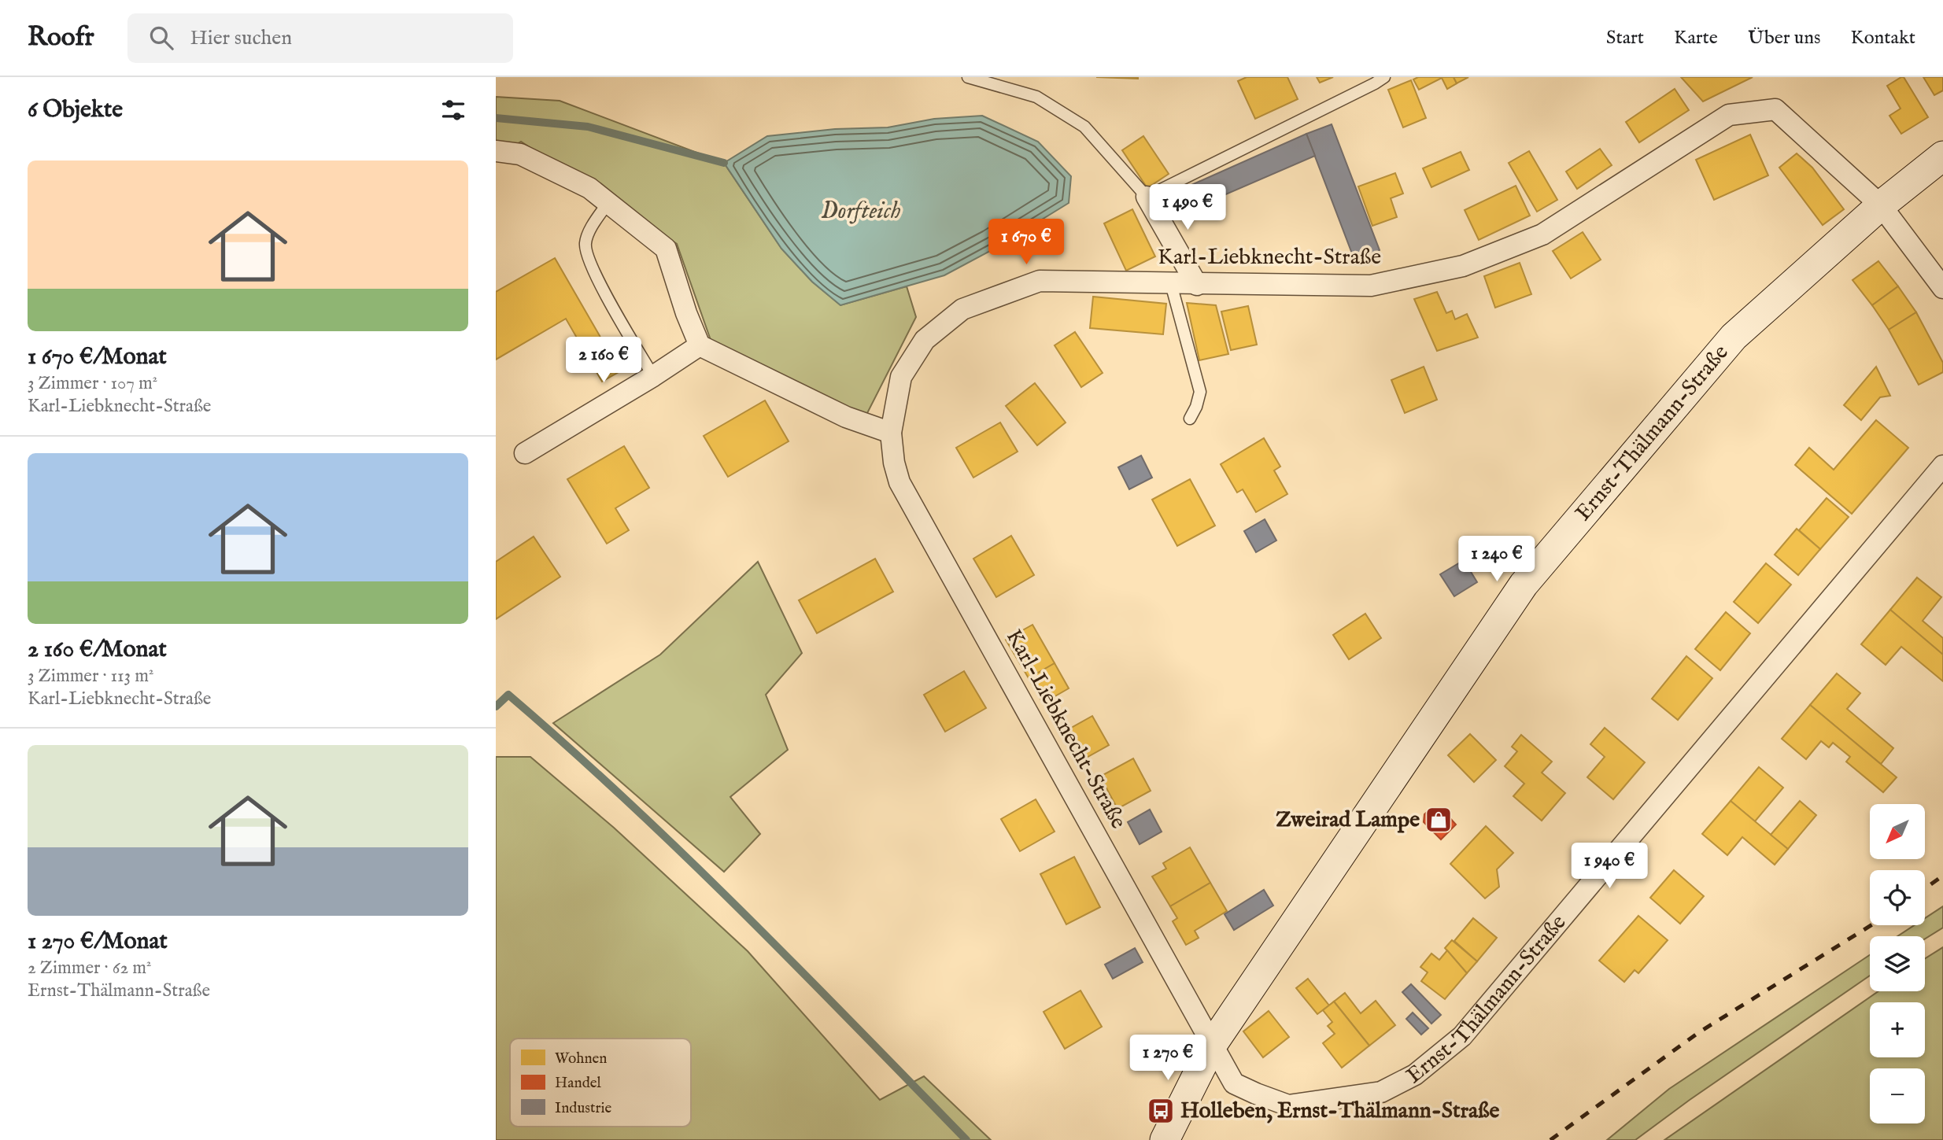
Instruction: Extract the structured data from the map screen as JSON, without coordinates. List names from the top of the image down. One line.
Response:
{"streets":{"main road":["Ernst-Thälmann-Straße"],"street":["Karl-Liebknecht-Straße"]},"crossings":[["Karl-Liebknecht-Straße","Ernst-Thälmann-Straße"]],"water":["Dorfteich"],"places":{"shop":["Zweirad Lampe"],"bus stop":["Holleben, Ernst-Thälmann-Straße"]},"legend":["Wohnen","Handel","Industrie"],"north":"bottom left","page":{"header":"Roofr","search":"Hier suchen","nav":["Start","Karte","Über uns","Kontakt"],"heading":"6 Objekte","list":[{"name":"1 670 €/Monat","note":"3 Zimmer · 107 m² · Karl-Liebknecht-Straße"},{"name":"2 160 €/Monat","note":"3 Zimmer · 113 m² · Karl-Liebknecht-Straße"},{"name":"1 270 €/Monat","note":"2 Zimmer · 62 m² · Ernst-Thälmann-Straße"}],"price":["1 490 €","1 670 €","2 160 €","1 240 €","1 940 €","1 270 €"],"map_buttons":["+","−"]}}
